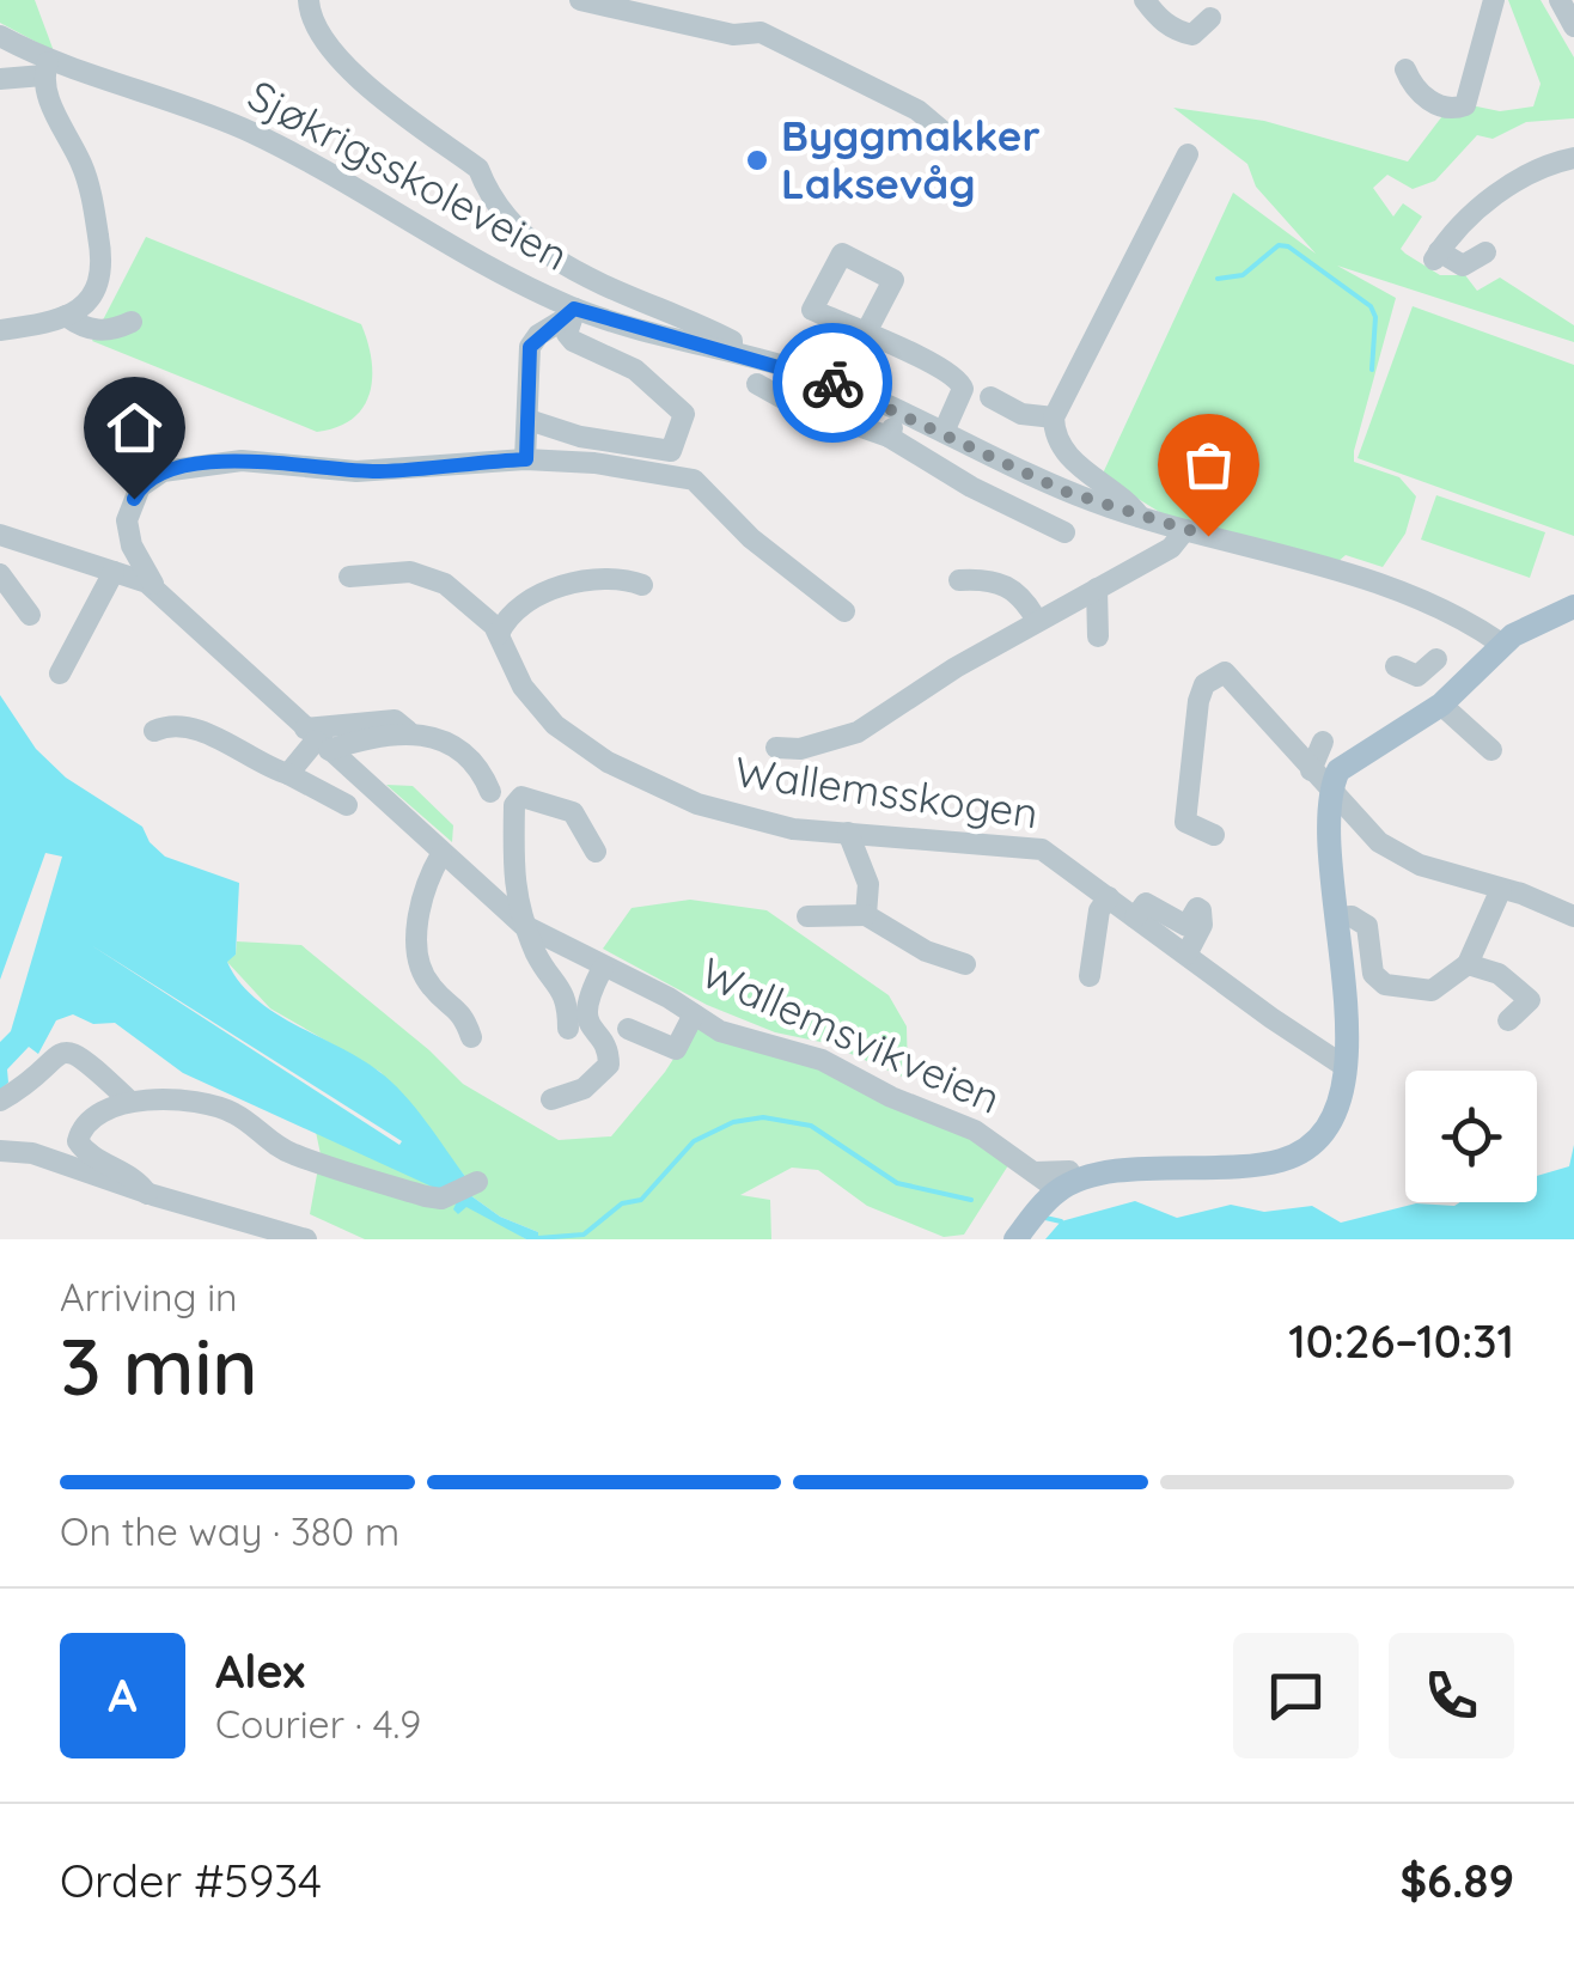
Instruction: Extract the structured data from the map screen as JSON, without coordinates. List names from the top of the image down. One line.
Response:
{"streets":{"street":["Sjøkrigsskoleveien","Wallemsskogen","Wallemsvikveien"]},"places":["Byggmakker Laksevåg"],"page":{"heading":["3 min","Arriving in","10:26–10:31"],"panel":["Alex","Courier · 4.9","Order #5934","$6.89"],"bar":"On the way · 380 m","round":"A"}}
